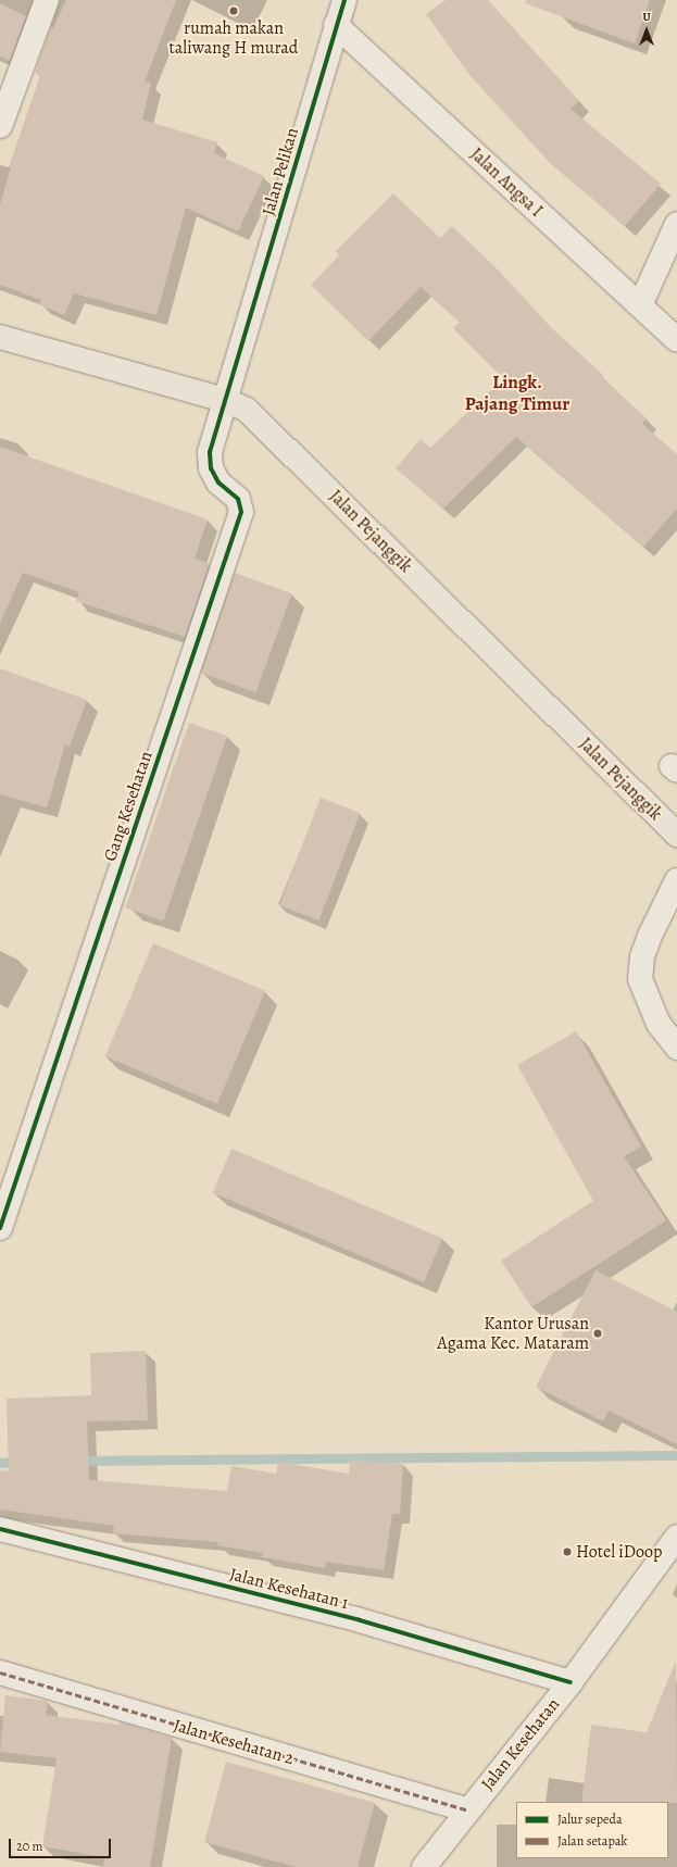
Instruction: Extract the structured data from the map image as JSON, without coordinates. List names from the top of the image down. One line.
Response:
{"streets":{"main road":["Jalan Pejanggik"],"street":["Jalan Pelikan","Jalan Angsa I","Gang Kesehatan","Jalan Kesehatan 1","Jalan Kesehatan 2","Jalan Kesehatan"]},"crossings":[["Jalan Pelikan","Jalan Angsa I"],["Jalan Pelikan","Jalan Pejanggik"],["Jalan Pelikan","Gang Kesehatan"],["Jalan Pejanggik","Gang Kesehatan"],["Jalan Kesehatan 1","Jalan Kesehatan"],["Jalan Kesehatan 2","Jalan Kesehatan"]],"districts":["Lingk. Pajang Timur"],"places":["rumah makan taliwang H murad","Kantor Urusan Agama Kec. Mataram","Hotel iDoop"],"legend":["Jalur sepeda","Jalan setapak"],"scale_bar":"20 m","north":"top"}
